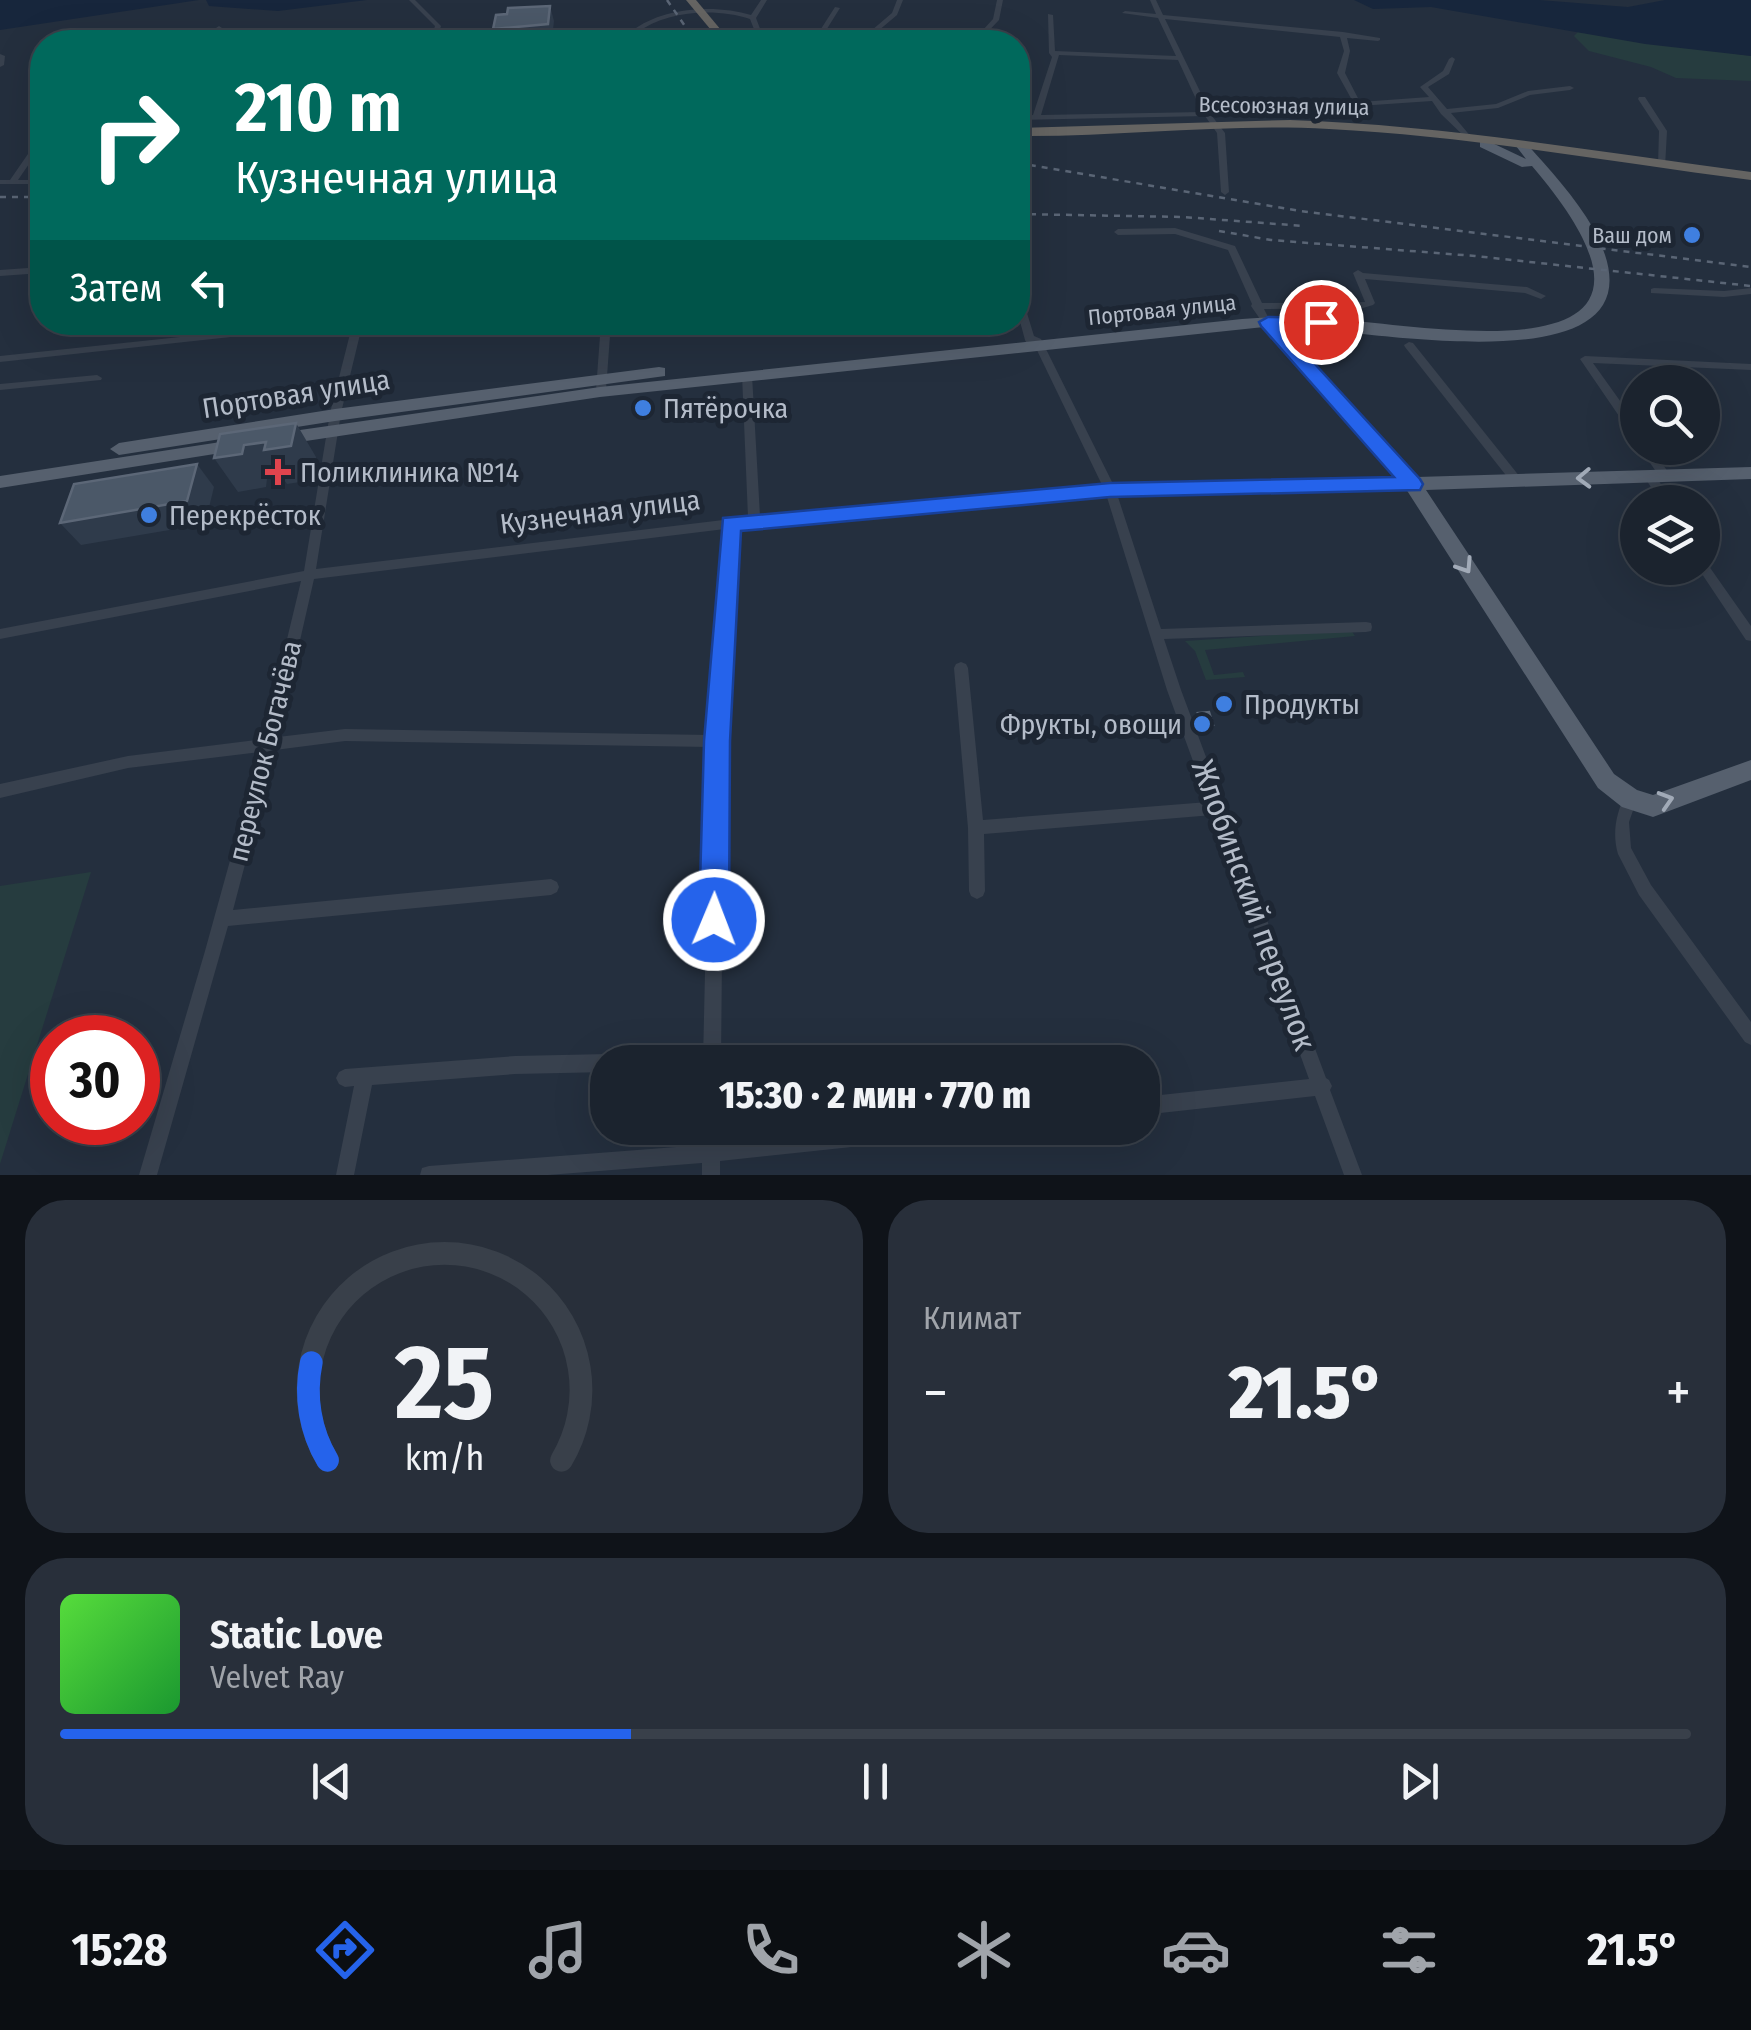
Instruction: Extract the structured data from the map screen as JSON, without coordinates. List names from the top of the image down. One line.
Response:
{"streets":{"highway":["Всесоюзная улица"],"main road":["Портовая улица","Кузнечная улица"],"street":["переулок Богачёва","Жлобинский переулок"]},"crossings":[["Всесоюзная улица","Портовая улица"],["Портовая улица","переулок Богачёва"],["Портовая улица","Жлобинский переулок"],["Кузнечная улица","переулок Богачёва"],["Кузнечная улица","Жлобинский переулок"]],"places":{"other":["Ваш дом","Пятёрочка","Перекрёсток","Продукты","Фрукты, овощи"],"health":["Поликлиника №14"]},"page":{"turn":["210 m","Кузнечная улица"],"then":"Затем","limit":"30","trip":"15:30 · 2 мин · 770 m","tile":"Климат","heat":["−","21.5°","+"],"song":["Static Love","Velvet Ray"],"tabs":["15:28","21.5°"],"gauge":["25","km/h"]}}
